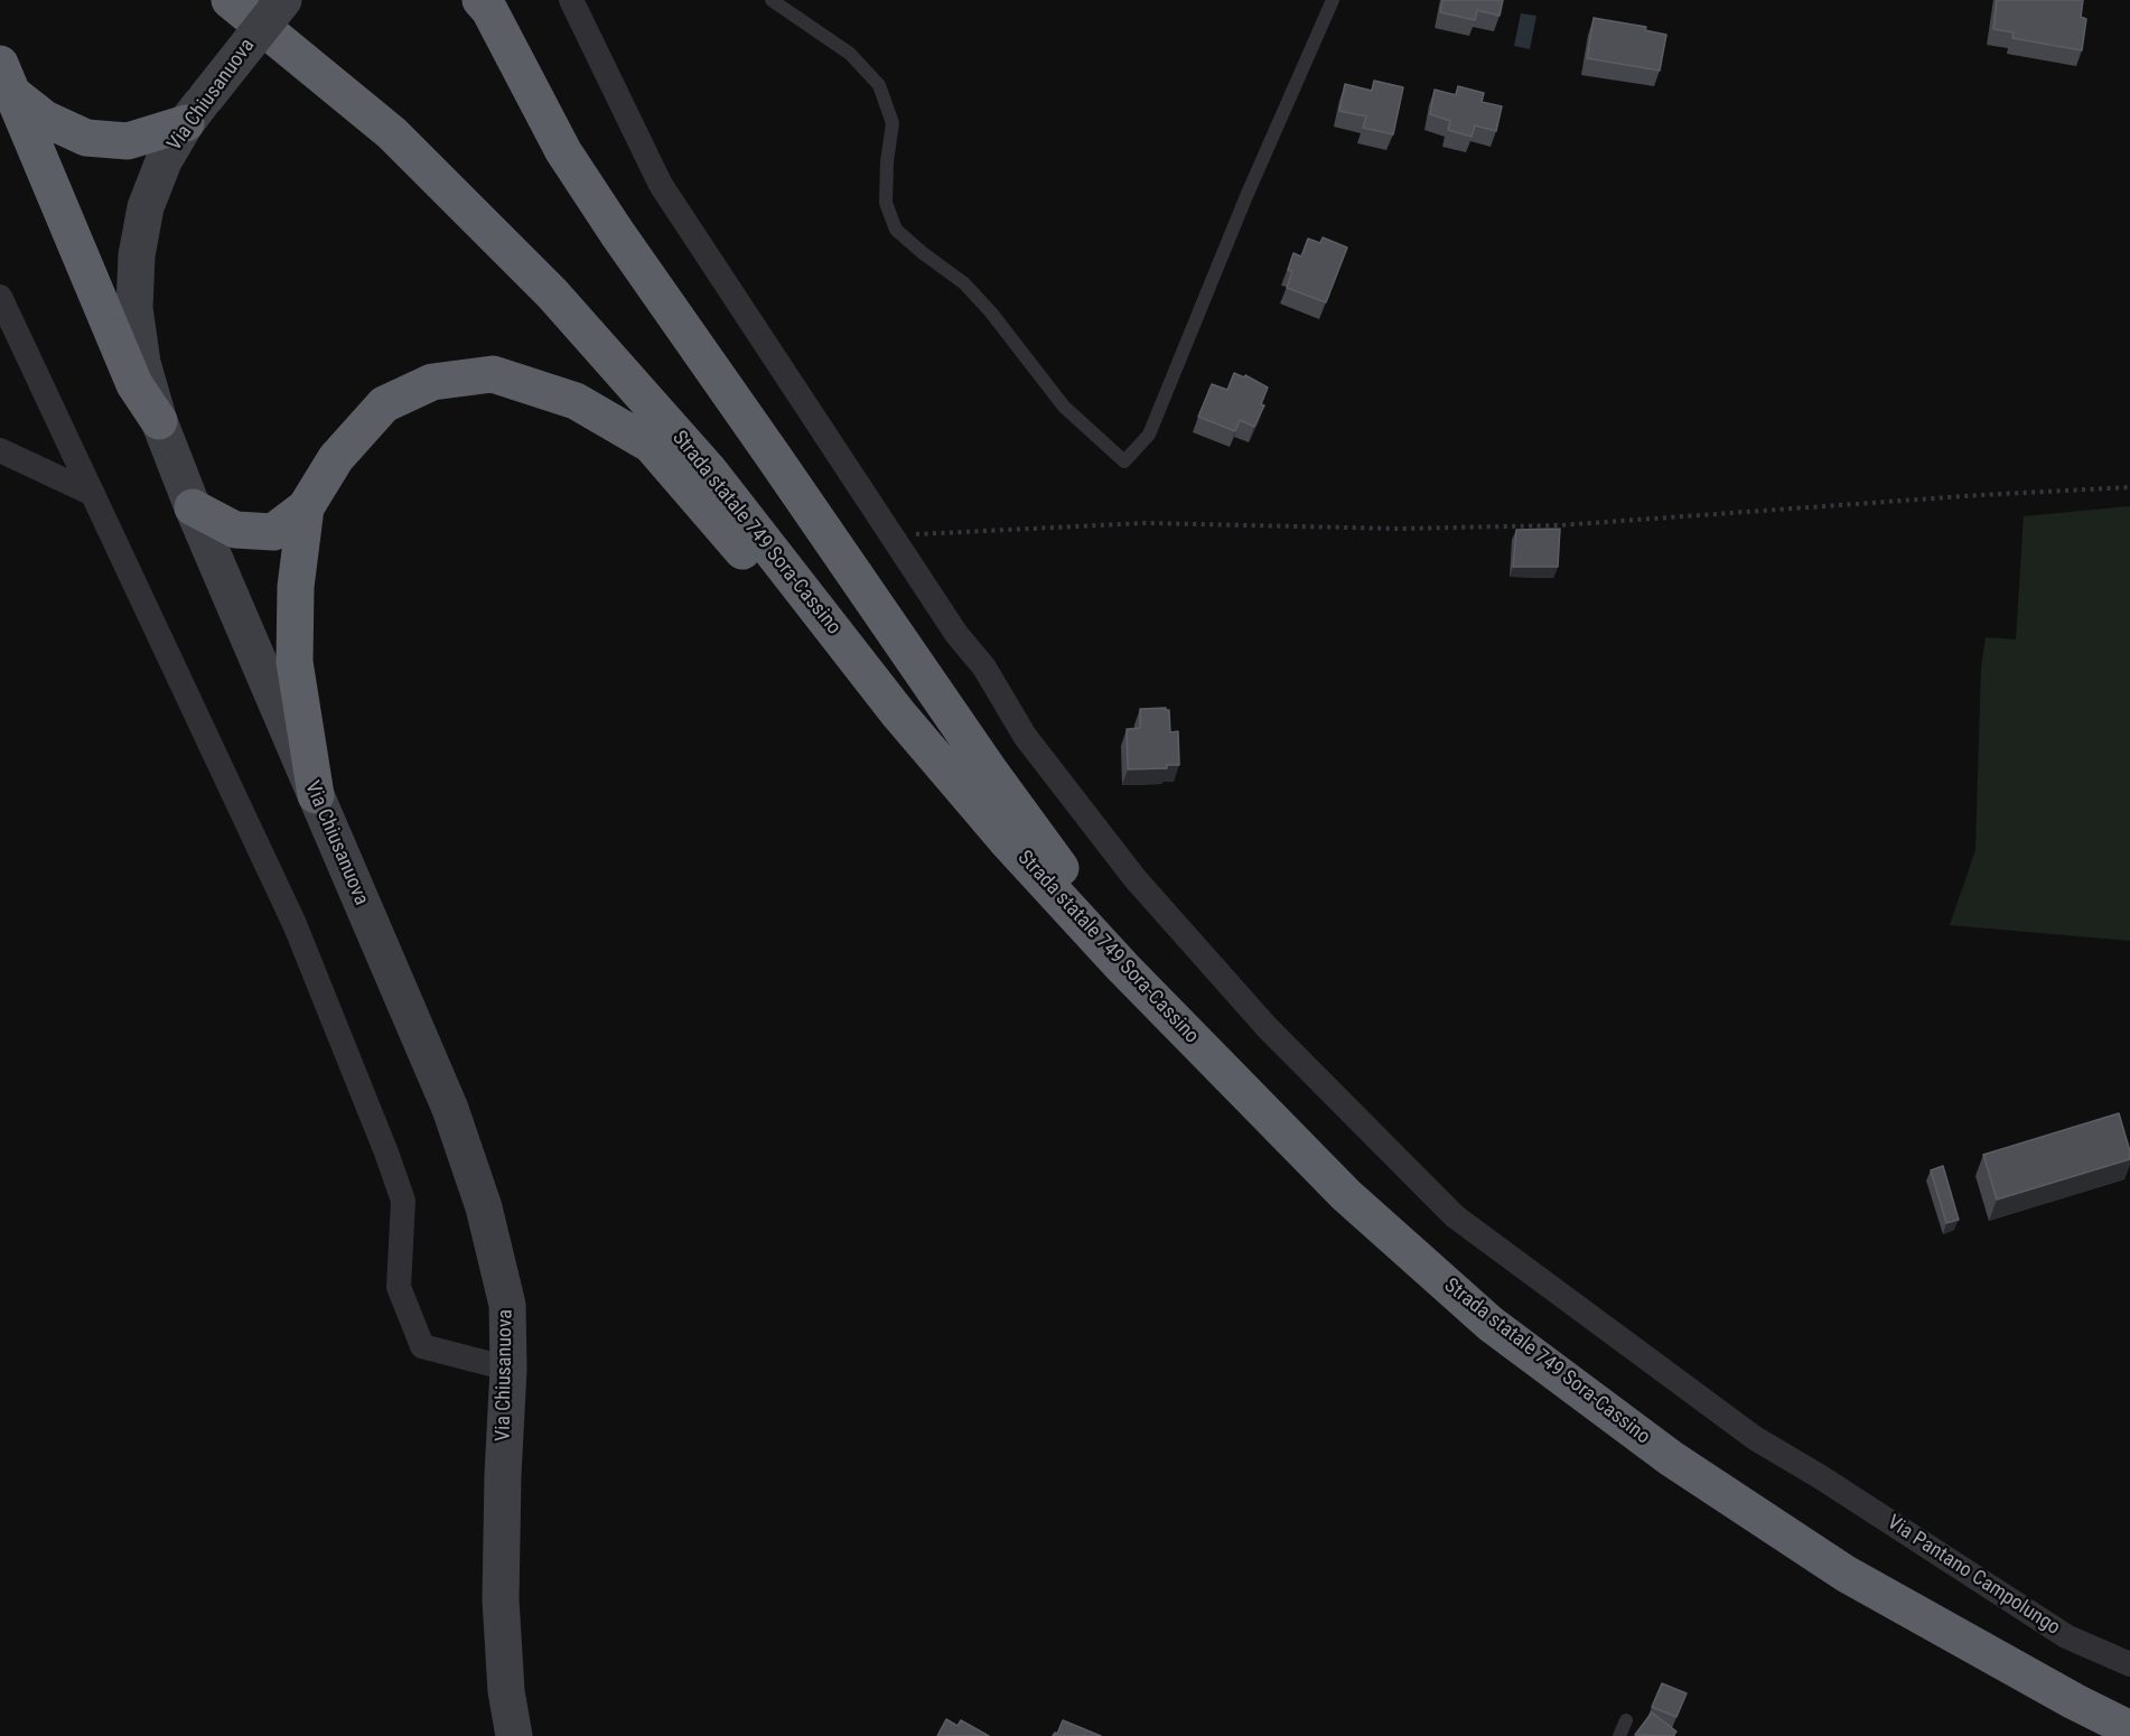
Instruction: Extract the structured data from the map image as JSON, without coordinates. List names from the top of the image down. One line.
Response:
{"streets":{"highway":["Strada statale 749 Sora-Cassino"],"street":["Via Chiusanuova","Via Pantano Campolungo"]}}
